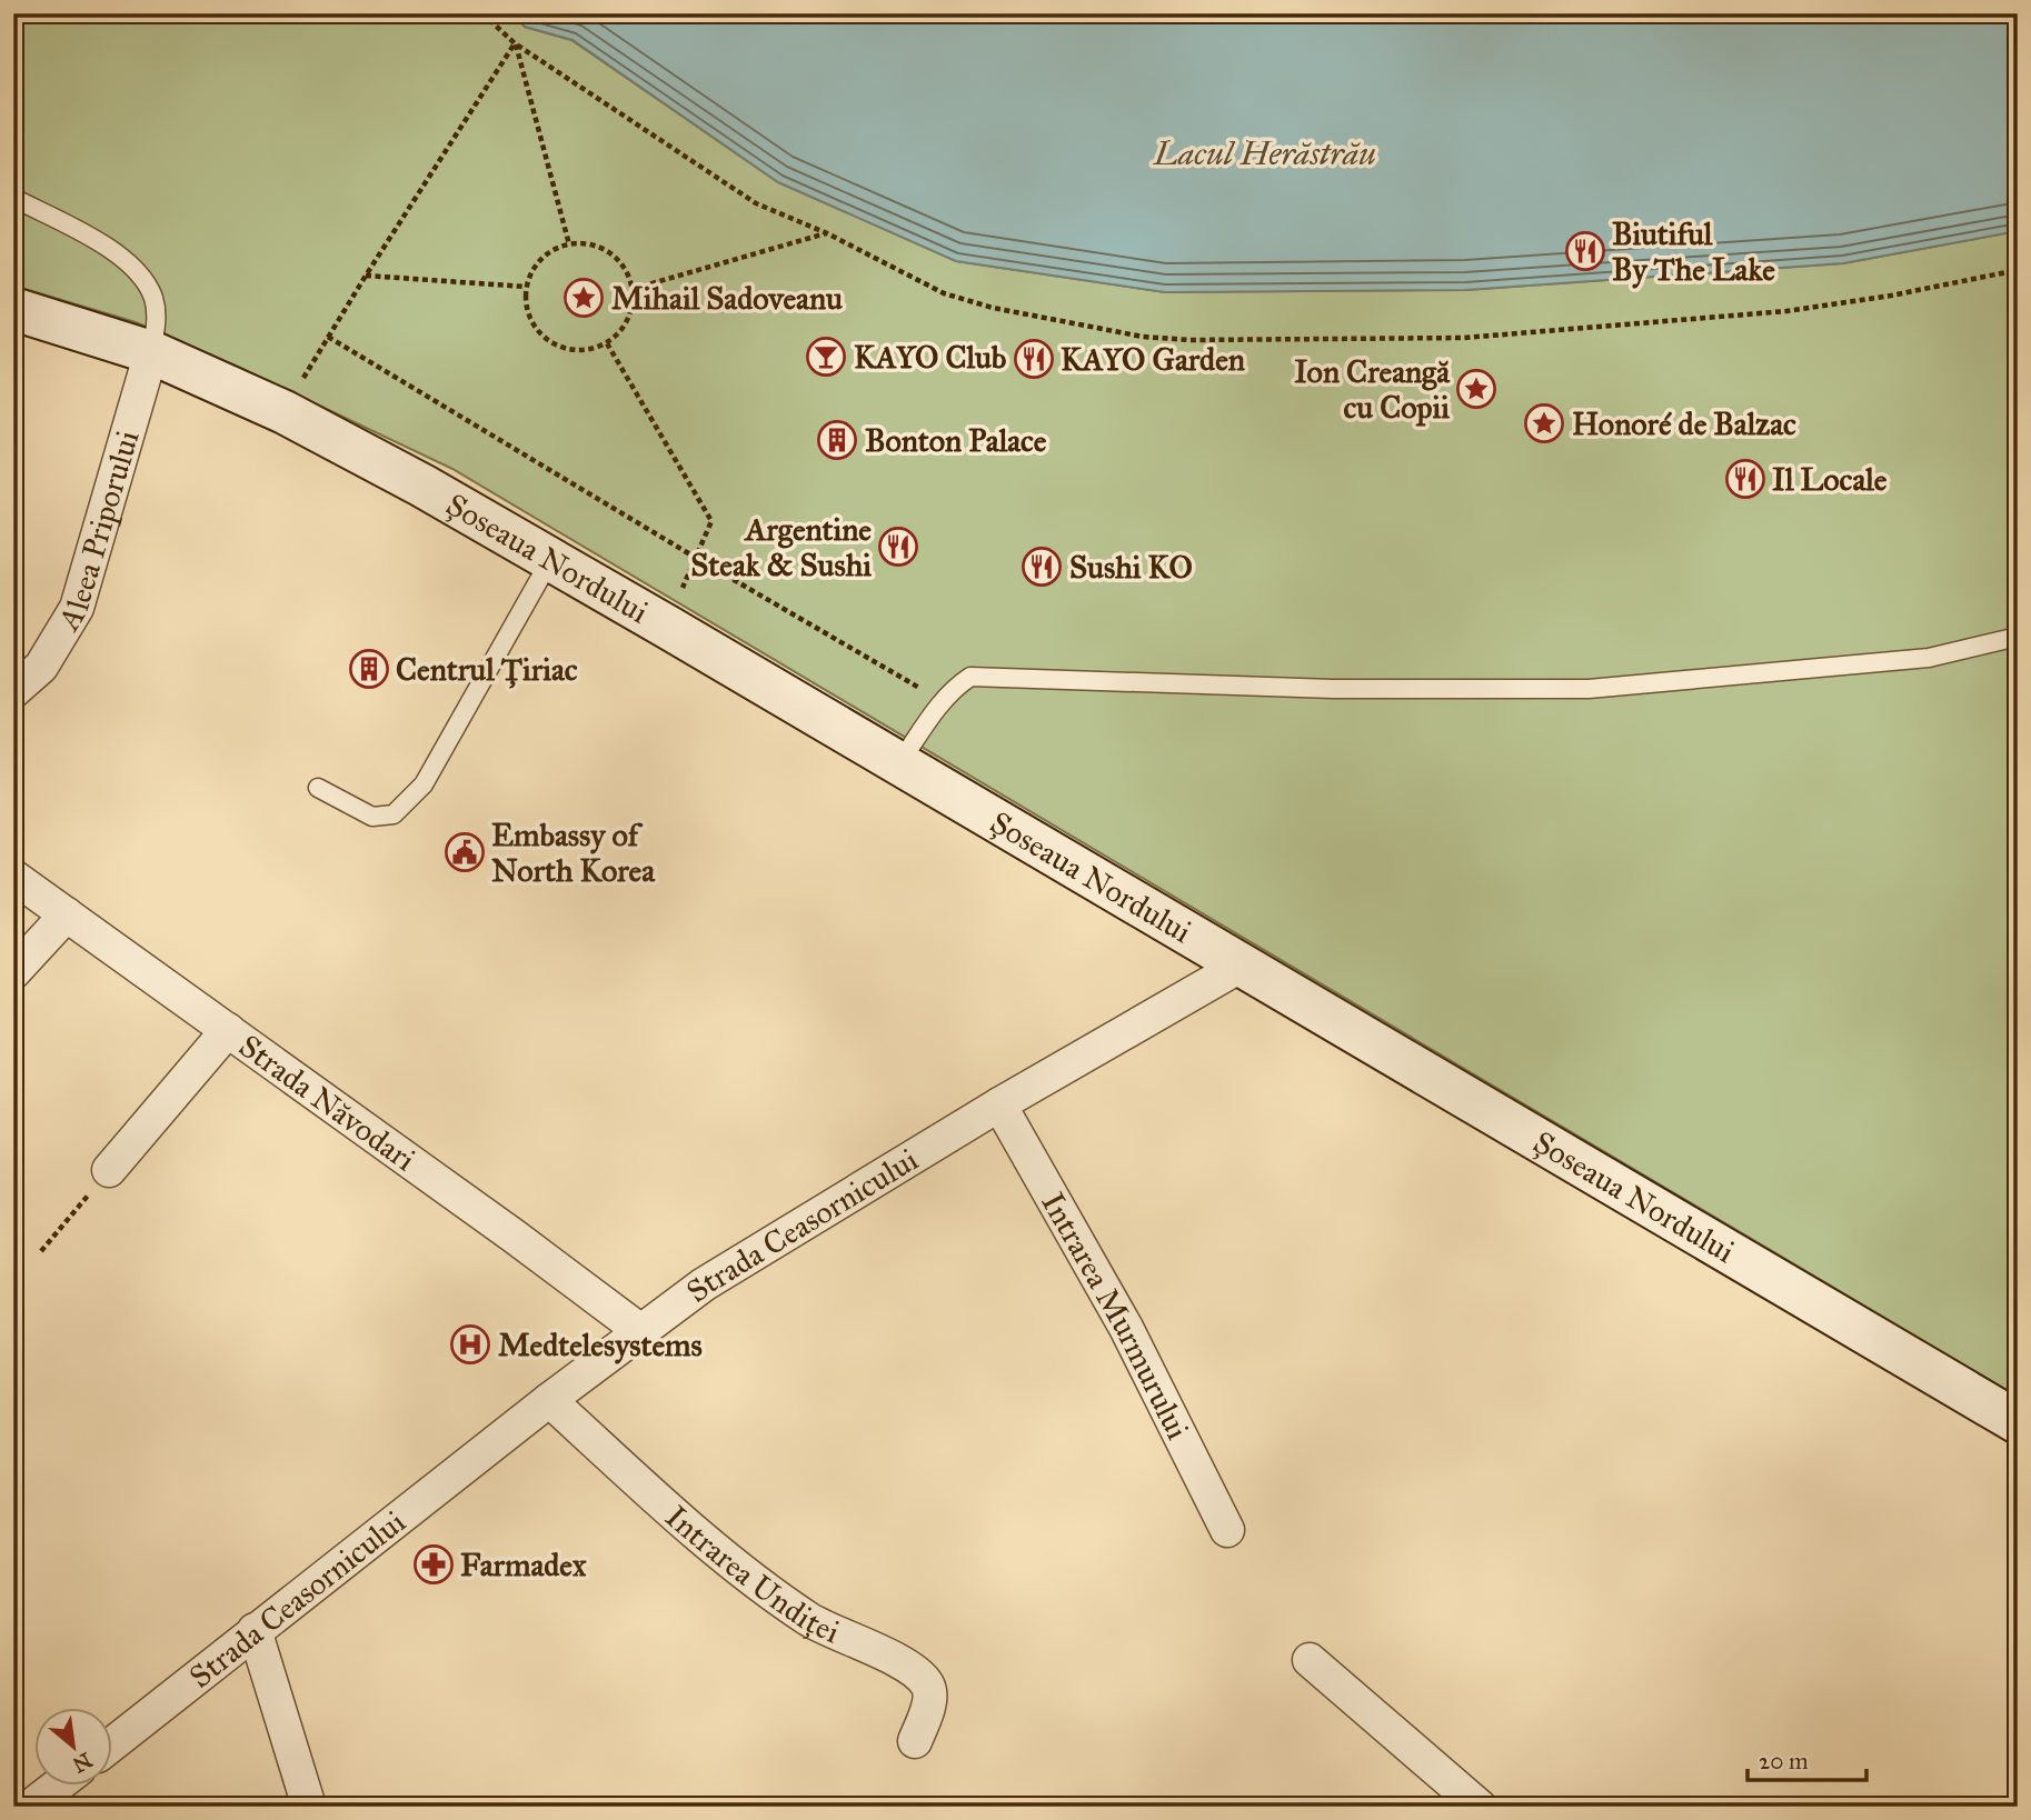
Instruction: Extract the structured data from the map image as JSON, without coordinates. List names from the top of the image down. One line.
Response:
{"streets":{"main road":["Șoseaua Nordului"],"street":["Aleea Priporului","Strada Năvodari","Strada Ceasornicului","Intrarea Murmurului","Intrarea Undiței"]},"crossings":[["Aleea Priporului","Șoseaua Nordului"],["Șoseaua Nordului","Strada Ceasornicului"],["Strada Năvodari","Strada Ceasornicului"],["Strada Ceasornicului","Intrarea Murmurului"],["Strada Ceasornicului","Intrarea Undiței"]],"water":["Lacul Herăstrău"],"places":{"restaurant":["Biutiful By The Lake","KAYO Garden","Il Locale","Argentine Steak & Sushi","Sushi KO"],"place":["Mihail Sadoveanu","Ion Creangă cu Copii","Honoré de Balzac"],"bar":["KAYO Club"],"building":["Bonton Palace","Centrul Țiriac"],"public building":["Embassy of North Korea"],"hospital":["Medtelesystems"],"pharmacy":["Farmadex"]},"scale_bar":"20 m","north":"bottom right"}
